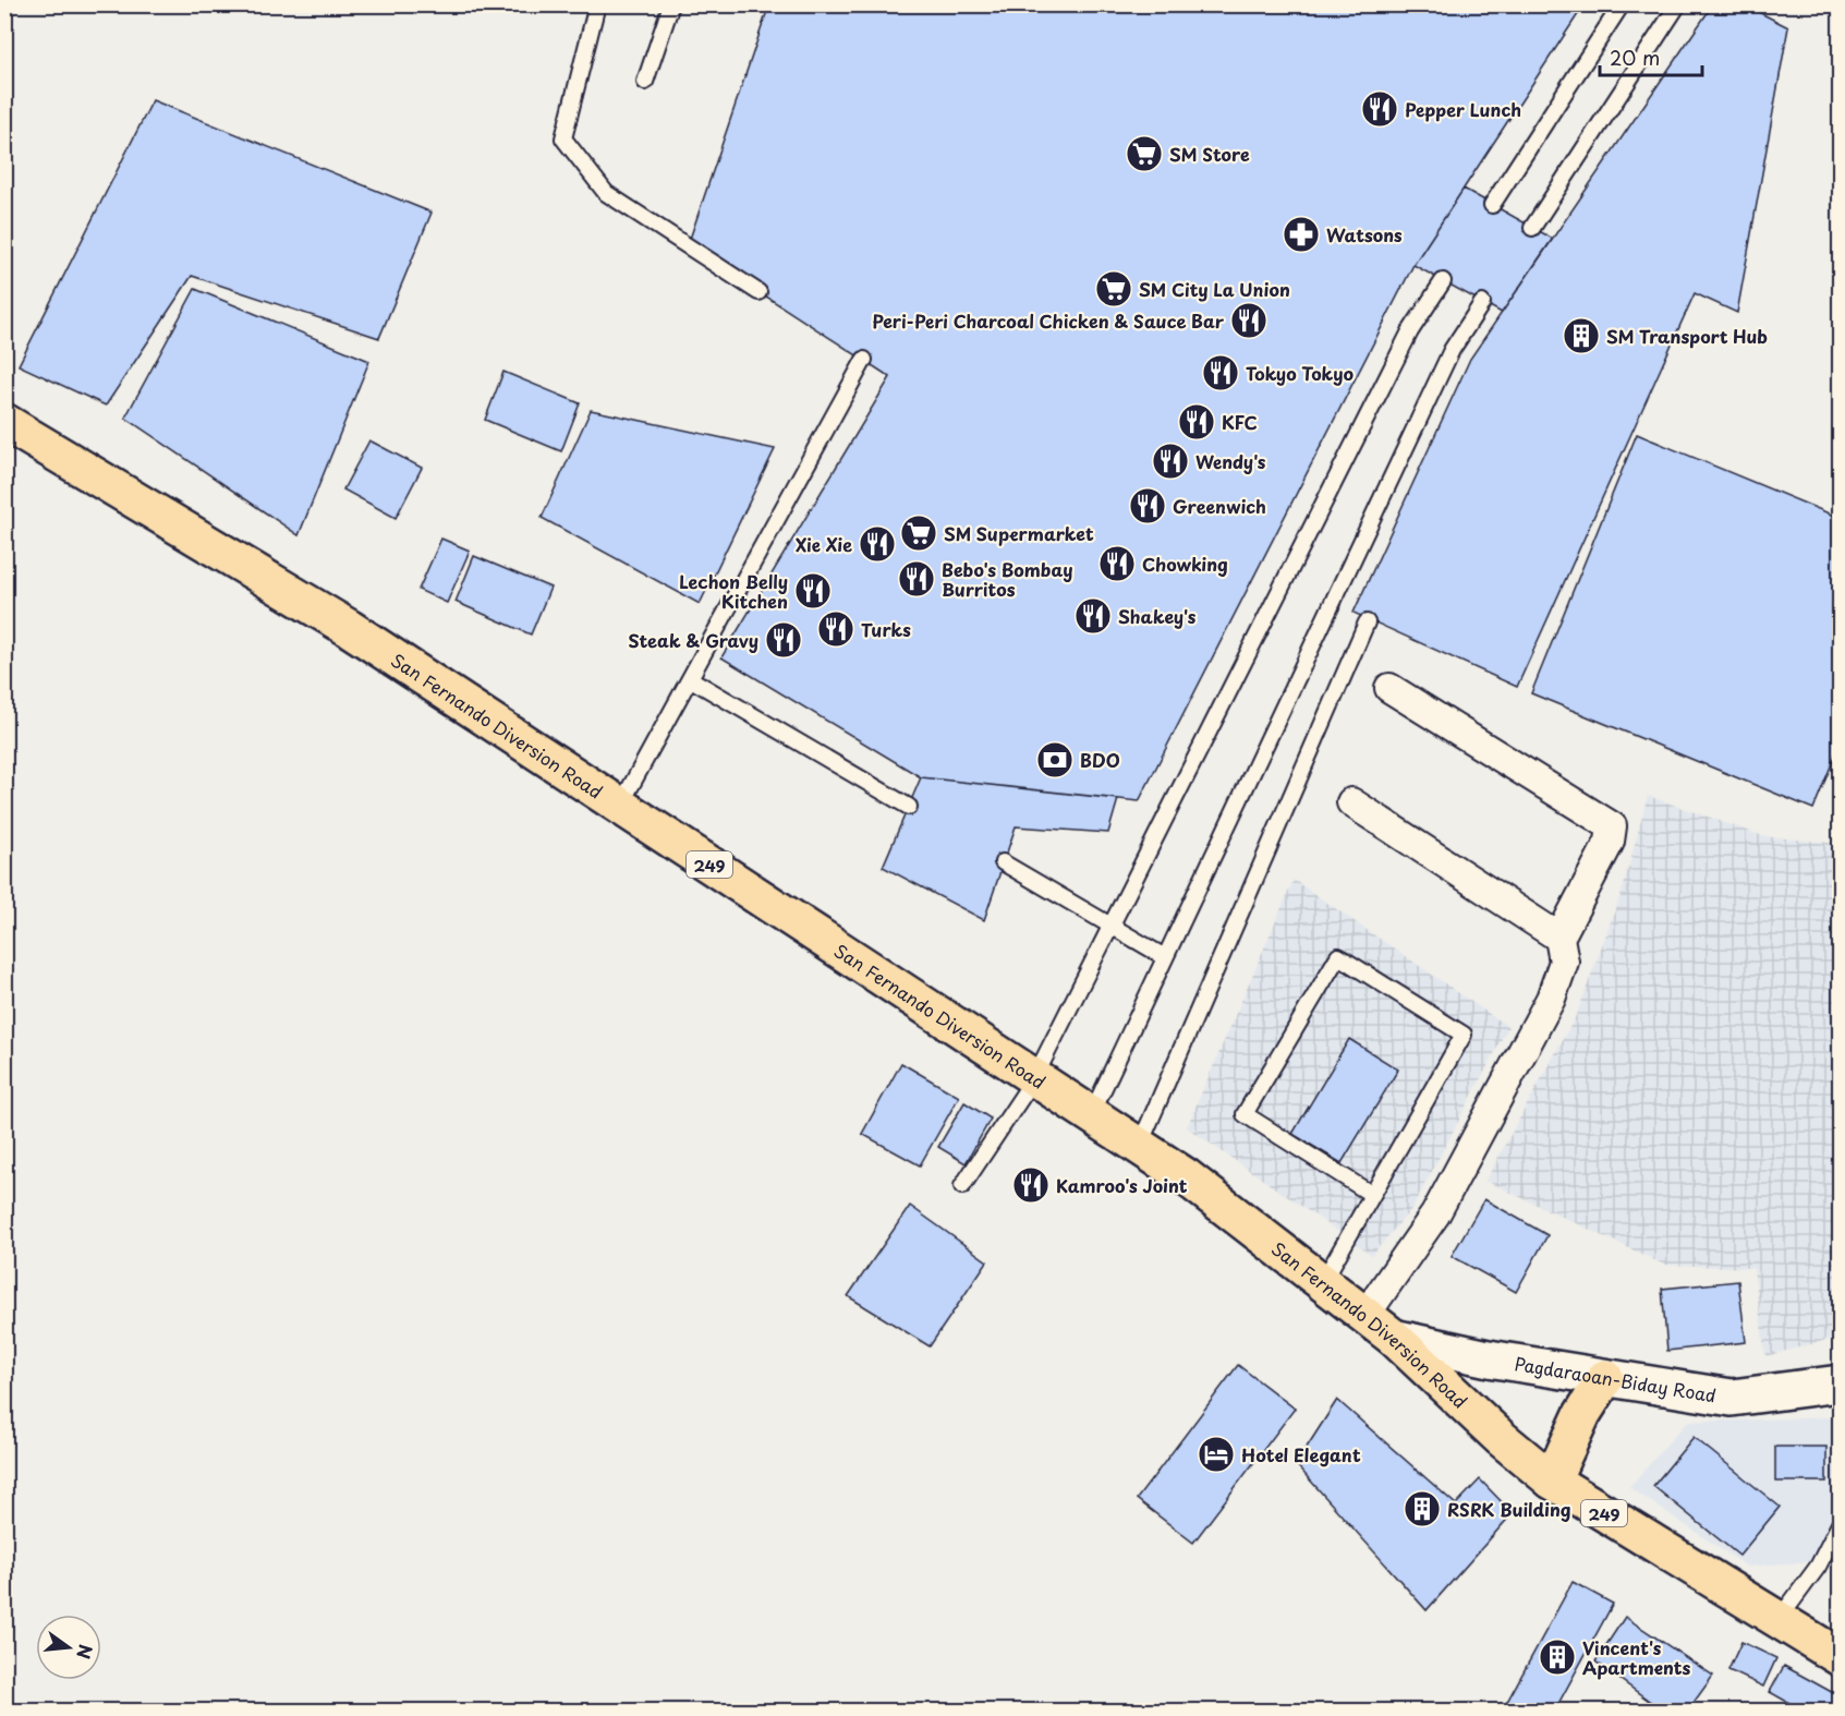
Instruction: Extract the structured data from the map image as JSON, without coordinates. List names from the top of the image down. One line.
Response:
{"streets":{"highway":["San Fernando Diversion Road","249"],"main road":["Pagdaraoan-Biday Road"]},"crossings":[["San Fernando Diversion Road","Pagdaraoan-Biday Road"]],"places":{"restaurant":["Pepper Lunch","Peri-Peri Charcoal Chicken & Sauce Bar","Tokyo Tokyo","KFC","Wendy's","Greenwich","Xie Xie","Chowking","Bebo's Bombay Burritos","Lechon Belly Kitchen","Shakey's","Turks","Steak & Gravy","Kamroo's Joint"],"supermarket":["SM Store","SM City La Union","SM Supermarket"],"pharmacy":["Watsons"],"building":["SM Transport Hub","RSRK Building","Vincent's Apartments"],"bank":["BDO"],"hotel":["Hotel Elegant"]},"scale_bar":"20 m","north":"right"}
